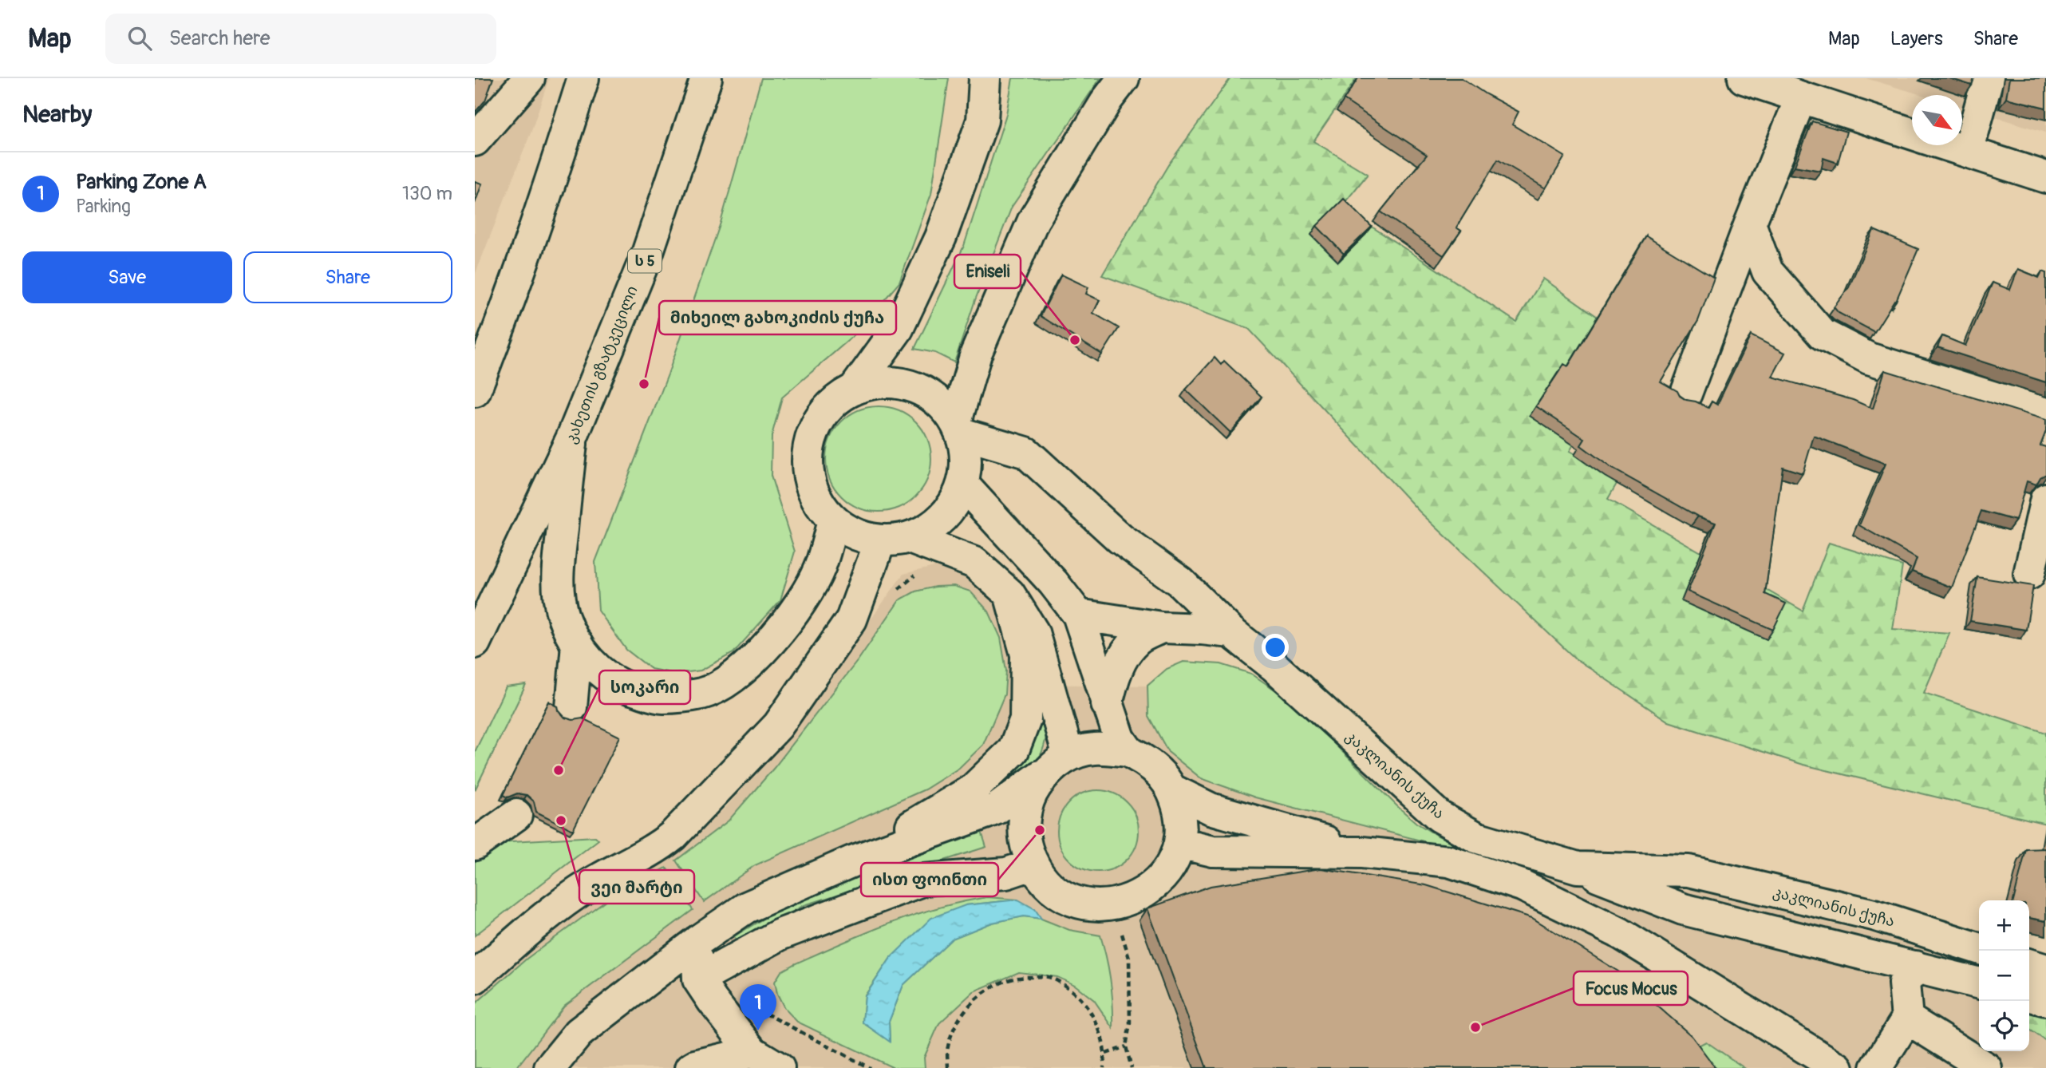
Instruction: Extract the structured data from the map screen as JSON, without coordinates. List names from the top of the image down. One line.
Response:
{"streets":{"main road":["ს 5","კახეთის გზატკეცილი","კაკლიანის ქუჩა"]},"places":["Eniseli","მიხეილ გახოკიძის ქუჩა","სოკარი","ვეი მარტი","ისთ ფოინთი","Focus Mocus"],"north":"bottom right","page":{"header":"Map","search":"Search here","nav":["Map","Layers","Share"],"heading":"Nearby","list":[{"mark":"1","name":"Parking Zone A","note":"Parking","value":"130 m"}],"buttons":["Save","Share"],"map_buttons":["+","−"],"pins":"1"}}
